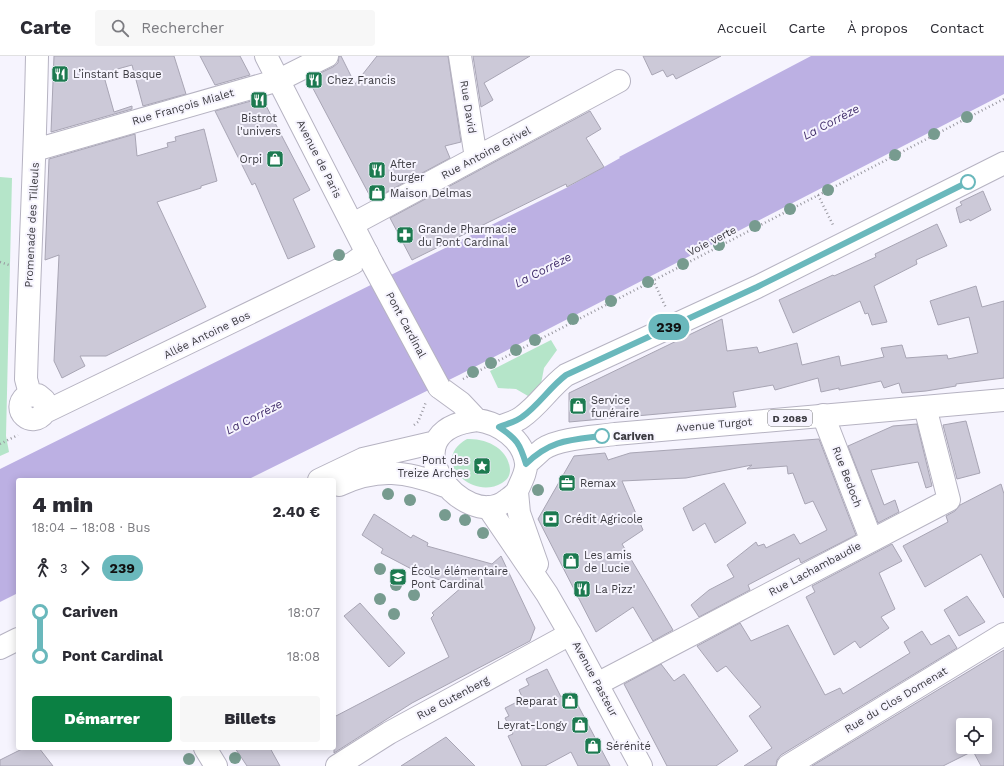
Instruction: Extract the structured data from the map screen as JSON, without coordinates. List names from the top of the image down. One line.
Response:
{"streets":{"street":["Rue François Mialet","Rue David","Rue Antoine Grivel","Avenue de Paris","Promenade des Tilleuls","Pont Cardinal","Allée Antoine Bos","D 2089","Avenue Turgot","Rue Bedoch","Rue Lachambaudie","Avenue Pasteur","Rue Gutenberg","Rue du Clos Domenat"],"path":["Voie verte"]},"crossings":[["Rue François Mialet","Avenue de Paris"],["Rue François Mialet","Promenade des Tilleuls"],["Rue David","Rue Antoine Grivel"],["Rue Antoine Grivel","Avenue de Paris"],["Avenue de Paris","Pont Cardinal"],["Avenue de Paris","Allée Antoine Bos"],["Promenade des Tilleuls","Allée Antoine Bos"],["Voie verte","Pont Cardinal"],["Pont Cardinal","Allée Antoine Bos"],["Avenue Turgot","Rue Bedoch"],["Avenue Turgot","Rue Lachambaudie"],["Avenue Turgot","Avenue Pasteur"],["Rue Bedoch","Rue Lachambaudie"],["Rue Lachambaudie","Avenue Pasteur"],["Avenue Pasteur","Rue Gutenberg"]],"water":["La Corrèze"],"places":{"restaurant":["L’instant Basque","Chez Francis","Bistrot l'univers","After burger","La Pizz'"],"shop":["Orpi","Maison Delmas","Service funéraire","Les amis de Lucie","Reparat","Leyrat-Longy","Sérénité"],"pharmacy":["Grande Pharmacie du Pont Cardinal"],"other":["Cariven"],"place":["Pont des Treize Arches"],"office":["Remax"],"bank":["Crédit Agricole"],"school or university":["École élémentaire Pont Cardinal"]},"lines":["bus line 239"],"page":{"header":"Carte","search":"Rechercher","nav":["Accueil","Carte","À propos","Contact"],"on_map":"239","heading":["4 min","18:04 – 18:08 · Bus","2.40 €"],"legs":["3","239"],"list":[{"name":"Cariven","value":"18:07"},{"name":"Pont Cardinal","value":"18:08"}],"buttons":["Démarrer","Billets"]}}
